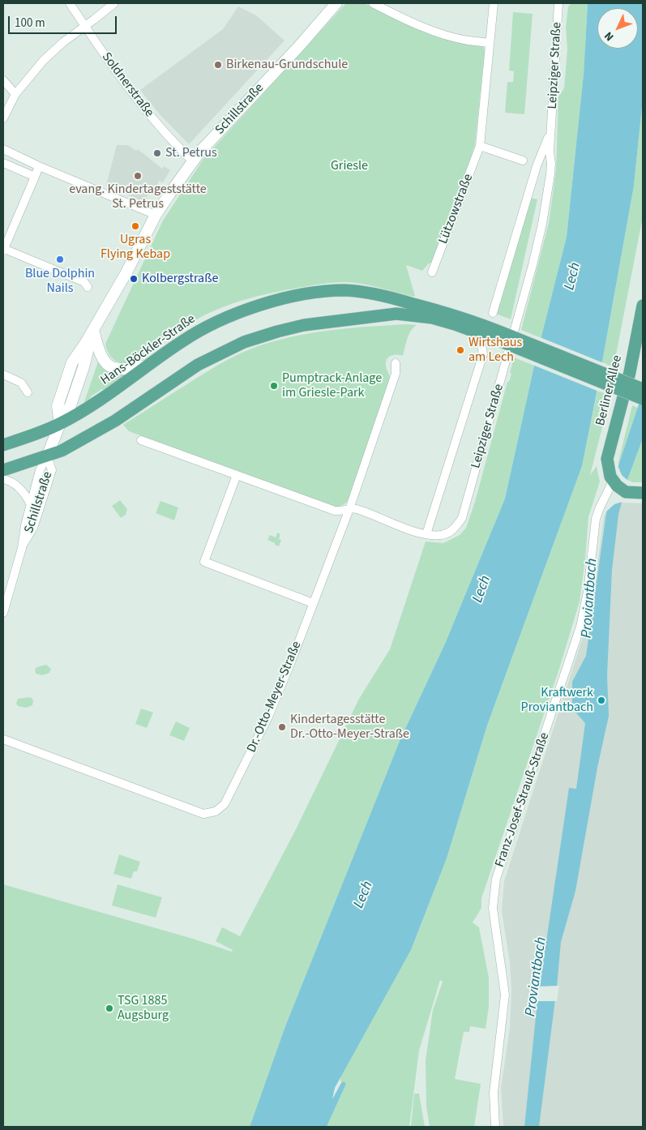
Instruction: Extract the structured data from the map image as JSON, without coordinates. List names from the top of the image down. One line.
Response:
{"streets":{"main road":["Hans-Böckler-Straße","Berliner Allee"],"street":["Leipziger Straße","Soldnerstraße","Schillstraße","Lützowstraße","Dr.-Otto-Meyer-Straße","Franz-Josef-Strauß-Straße"]},"crossings":[["Leipziger Straße","Hans-Böckler-Straße"],["Leipziger Straße","Dr.-Otto-Meyer-Straße"],["Soldnerstraße","Schillstraße"],["Schillstraße","Hans-Böckler-Straße"],["Berliner Allee","Franz-Josef-Strauß-Straße"]],"water":["Lech","Proviantbach"],"parks":["Griesle"],"places":["Birkenau-Grundschule","St. Petrus","evang. Kindertageststätte St. Petrus","Ugras Flying Kebap","Blue Dolphin Nails","Kolbergstraße","Wirtshaus am Lech","Pumptrack-Anlage im Griesle-Park","Kraftwerk Proviantbach","Kindertagesstätte Dr.-Otto-Meyer-Straße","TSG 1885 Augsburg"],"scale_bar":"100 m","north":"bottom left"}
